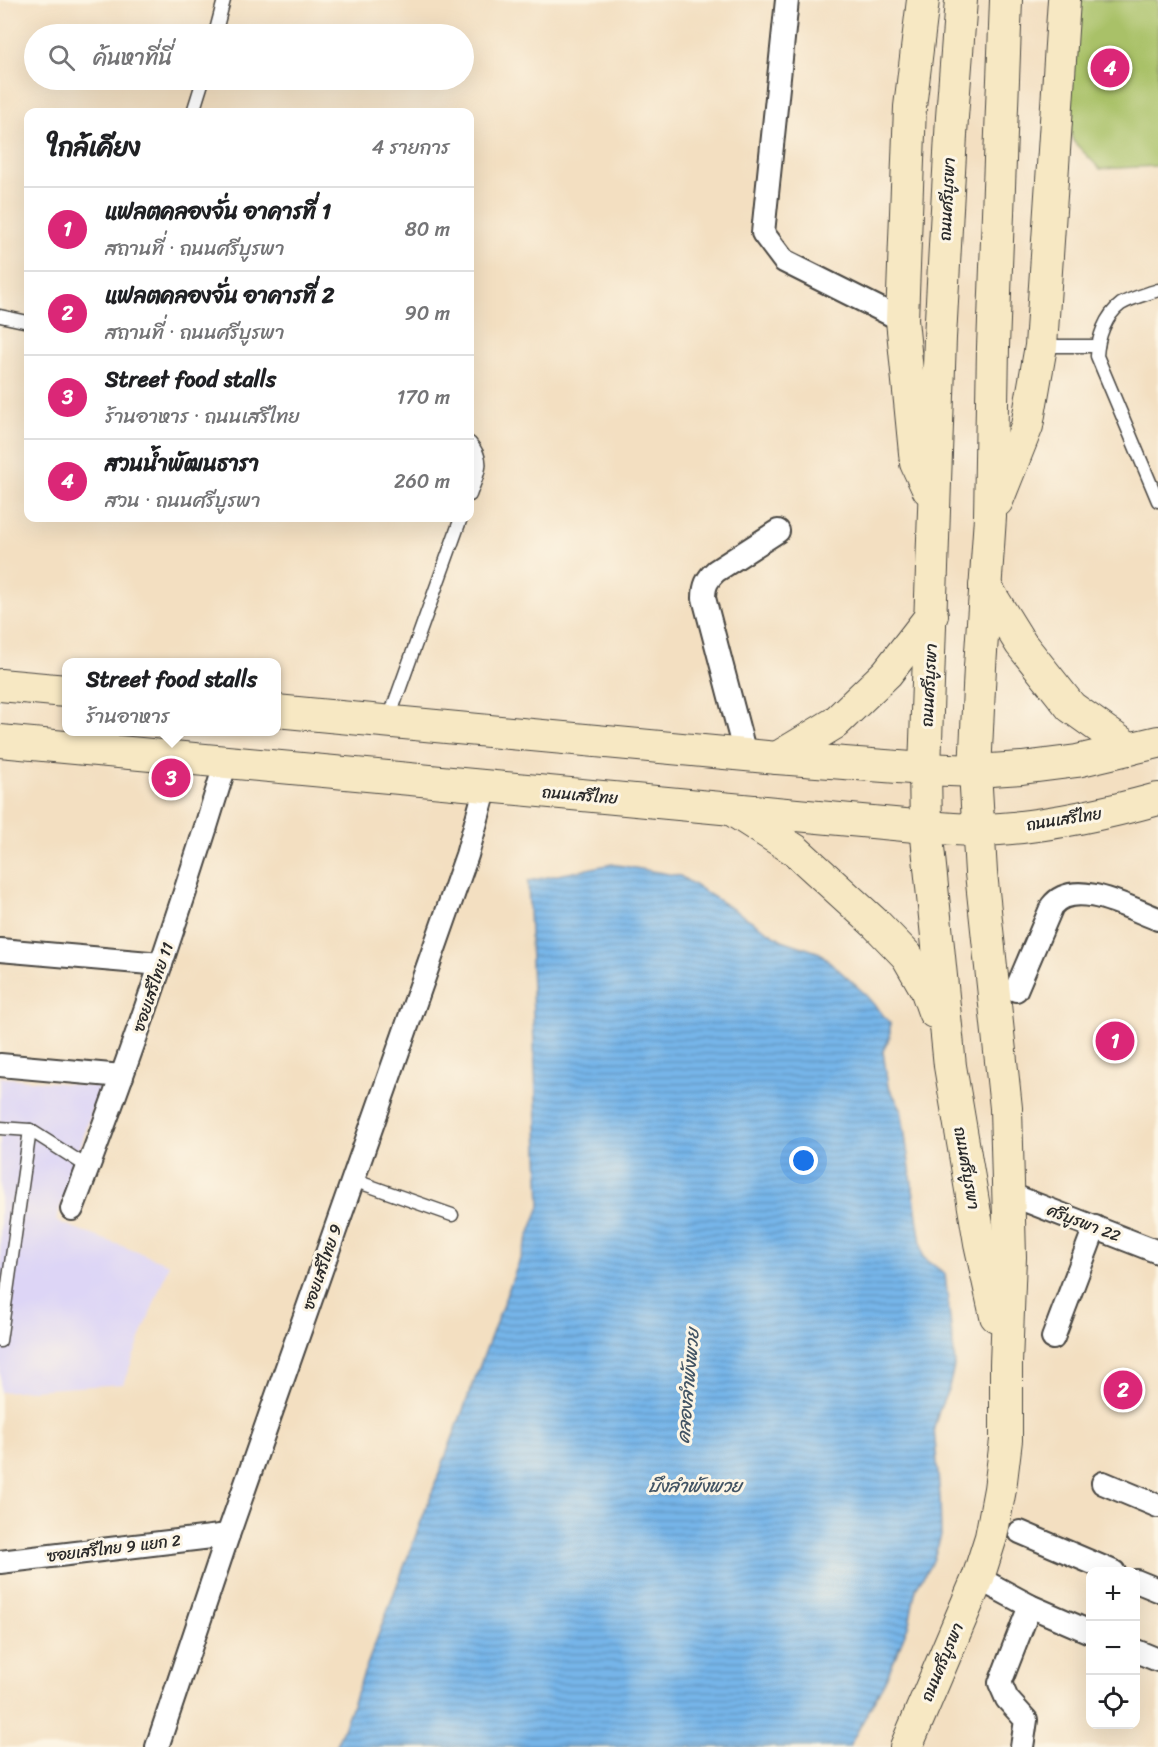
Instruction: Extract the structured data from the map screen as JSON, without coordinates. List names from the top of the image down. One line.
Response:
{"streets":{"street":["ถนนศรีบูรพา","ถนนเสรีไทย","ซอยเสรีไทย 11","ศรีบูรพา 22","ซอยเสรีไทย 9","ซอยเสรีไทย 9 แยก 2"]},"crossings":[["ถนนศรีบูรพา","ถนนเสรีไทย"],["ถนนศรีบูรพา","ศรีบูรพา 22"],["ถนนเสรีไทย","ซอยเสรีไทย 11"],["ถนนเสรีไทย","ซอยเสรีไทย 9"],["ซอยเสรีไทย 9","ซอยเสรีไทย 9 แยก 2"]],"water":["คลองลำพังพวย","บึงลำพังพวย"],"page":{"search":"ค้นหาที่นี่","pins":["4","3","1","2"],"heading":["ใกล้เคียง","4 รายการ"],"list":[{"mark":"1","name":"แฟลตคลองจั่น อาคารที่ 1","note":"สถานที่ · ถนนศรีบูรพา","value":"80 m"},{"mark":"2","name":"แฟลตคลองจั่น อาคารที่ 2","note":"สถานที่ · ถนนศรีบูรพา","value":"90 m"},{"mark":"3","name":"Street food stalls","note":"ร้านอาหาร · ถนนเสรีไทย","value":"170 m"},{"mark":"4","name":"สวนน้ำพัฒนธารา","note":"สวน · ถนนศรีบูรพา","value":"260 m"}],"popup":["Street food stalls","ร้านอาหาร"],"map_buttons":["+","−"]}}
